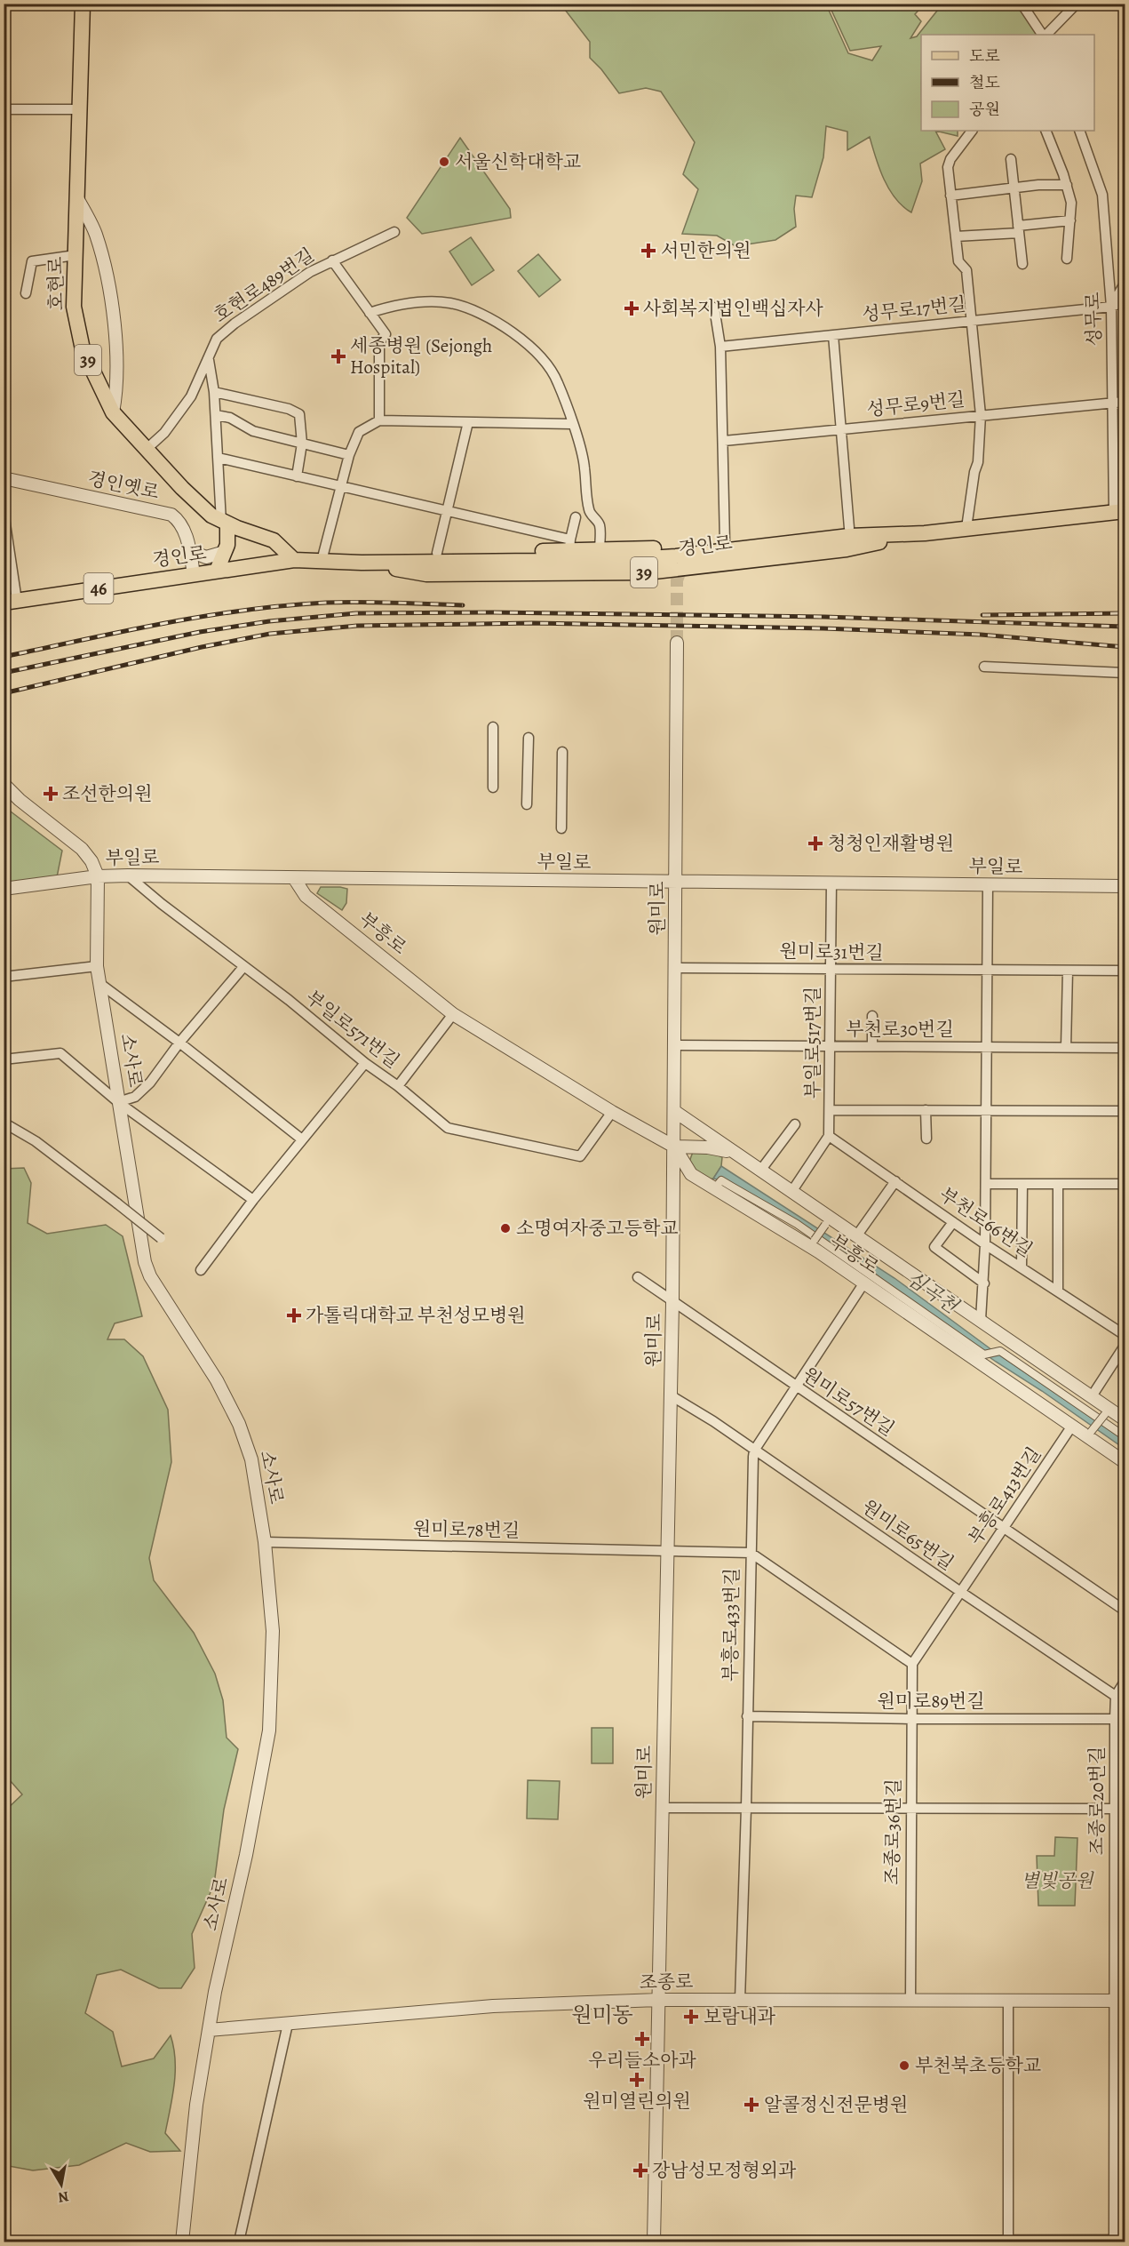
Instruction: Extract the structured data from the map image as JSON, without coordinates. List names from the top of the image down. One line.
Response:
{"streets":{"main road":["호현로","39","경인로","46"],"street":["호현로489번길","성무로17번길","성무로","성무로9번길","경인옛로","부일로","원미로","부흥로","원미로31번길","부일로571번길","부천로30번길","부일로517번길","소사로","부천로66번길","원미로57번길","부흥로413번길","원미로78번길","원미로65번길","부흥로433번길","원미로89번길","조종로20번길","조종로36번길","조종로"]},"crossings":[["호현로","호현로489번길"],["호현로","경인로"],["성무로17번길","성무로"],["성무로","성무로9번길"],["성무로","경인로"],["경인옛로","경인로"],["부일로","원미로"],["부일로","부흥로"],["부일로","부일로571번길"],["부일로","부일로517번길"],["부일로","소사로"],["원미로","부흥로"],["원미로","원미로31번길"],["원미로","부천로30번길"],["원미로","원미로57번길"],["원미로","원미로78번길"],["원미로","원미로65번길"],["원미로","조종로"],["부흥로","부일로571번길"],["부흥로","부흥로413번길"],["원미로31번길","부일로517번길"],["부천로30번길","부일로517번길"],["부일로517번길","부천로66번길"],["소사로","원미로78번길"],["소사로","조종로"],["원미로57번길","부흥로413번길"],["부흥로413번길","원미로65번길"],["부흥로413번길","조종로36번길"],["원미로78번길","부흥로433번길"],["원미로65번길","부흥로433번길"],["원미로65번길","조종로20번길"],["부흥로433번길","원미로89번길"],["부흥로433번길","조종로"],["원미로89번길","조종로20번길"],["원미로89번길","조종로36번길"],["조종로20번길","조종로"],["조종로36번길","조종로"]],"districts":["원미동"],"water":["심곡천"],"parks":["별빛공원"],"places":{"other":["서울신학대학교","소명여자중고등학교","부천북초등학교"],"health":["서민한의원","사회복지법인백십자사","세종병원 (Sejongh Hospital)","조선한의원","청청인재활병원","가톨릭대학교 부천성모병원","보람내과","우리들소아과","원미열린의원","알콜정신전문병원","강남성모정형외과"]},"legend":["도로","철도","공원"],"north":"bottom"}
